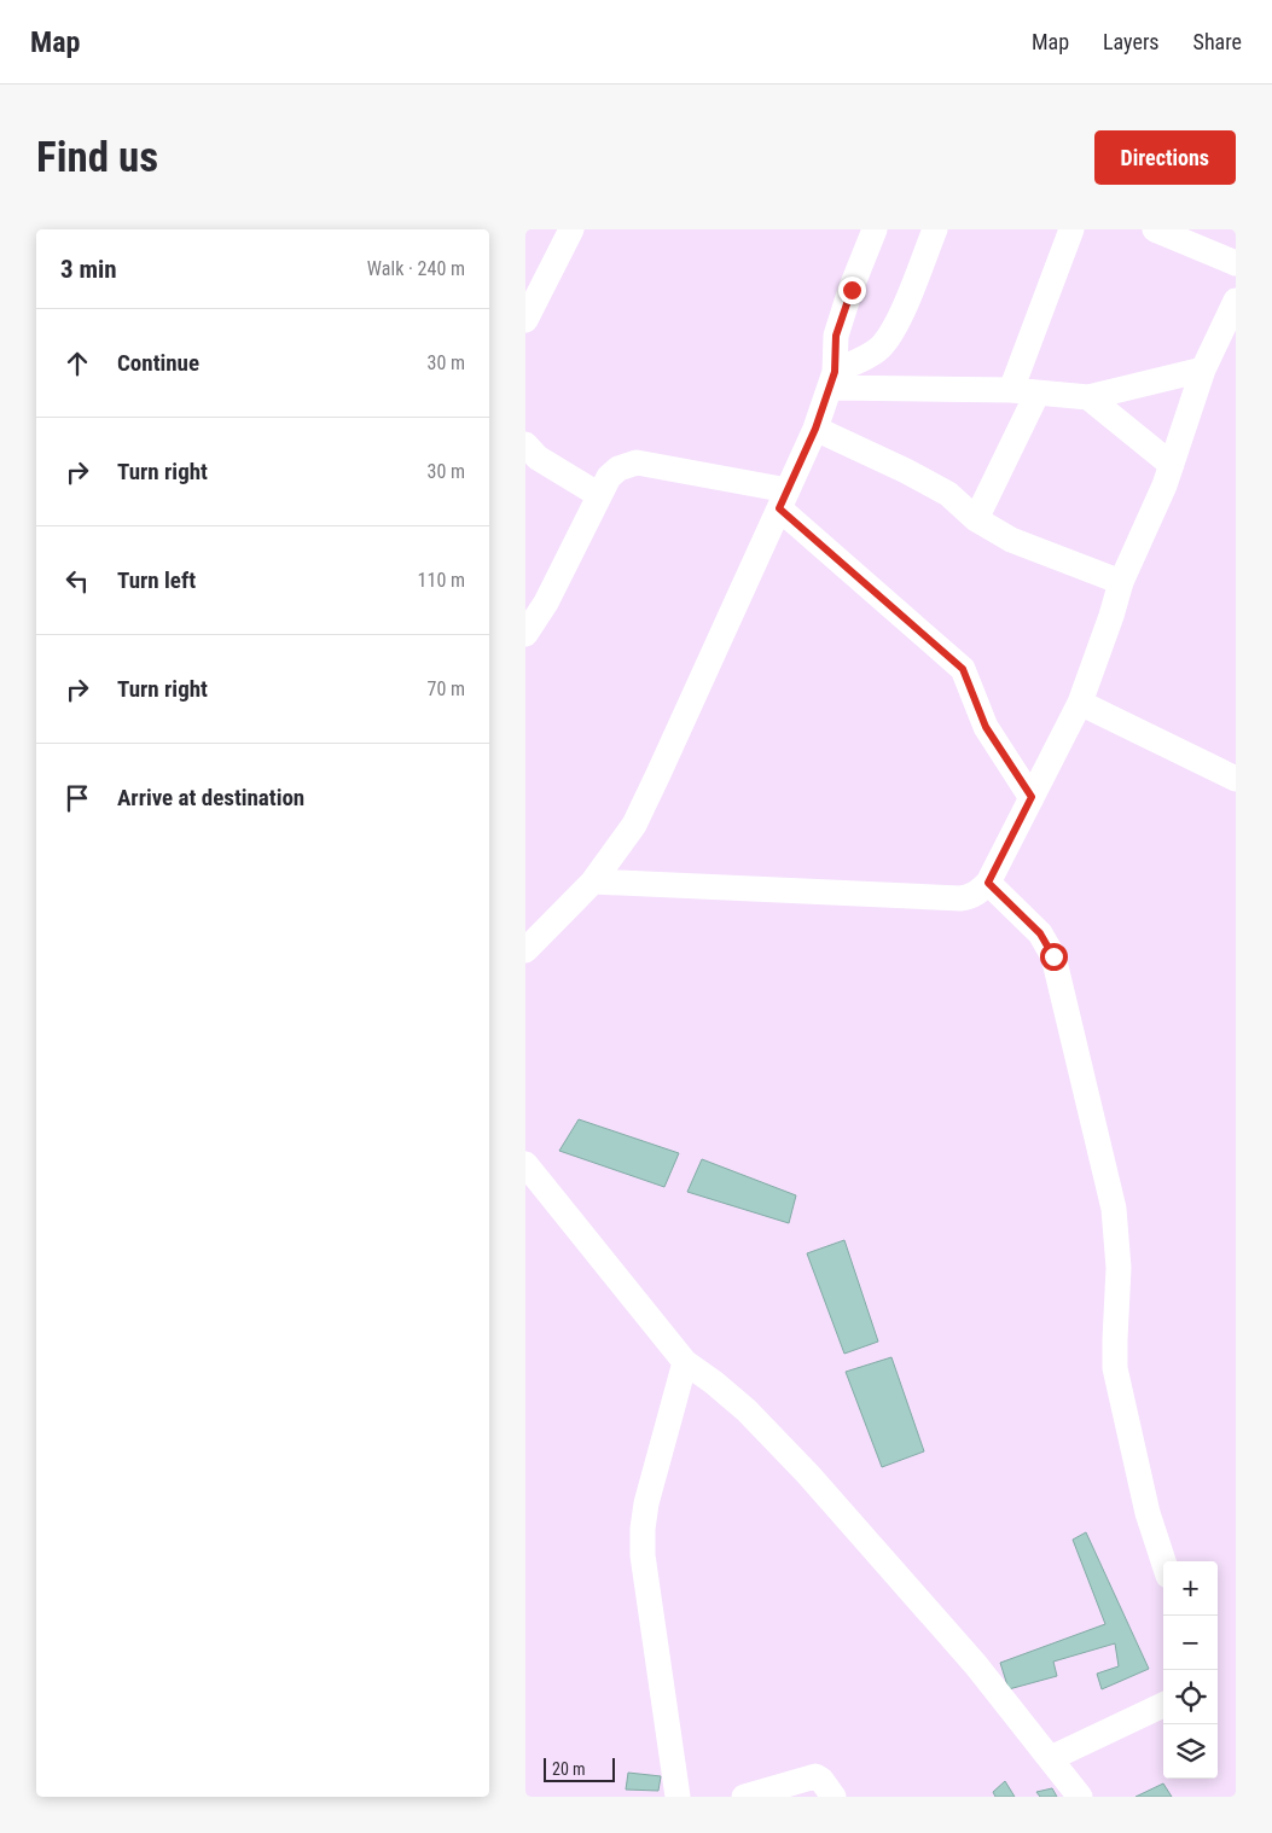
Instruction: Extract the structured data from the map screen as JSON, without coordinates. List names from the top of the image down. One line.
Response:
{"scale_bar":"20 m","page":{"header":"Map","nav":["Map","Layers","Share"],"buttons":"Directions","title":"Find us","heading":["3 min","Walk · 240 m"],"list":[["Continue","30 m"],["Turn right","30 m"],["Turn left","110 m"],["Turn right","70 m"],"Arrive at destination"],"map_buttons":["+","−"],"scale":"20 m"}}
